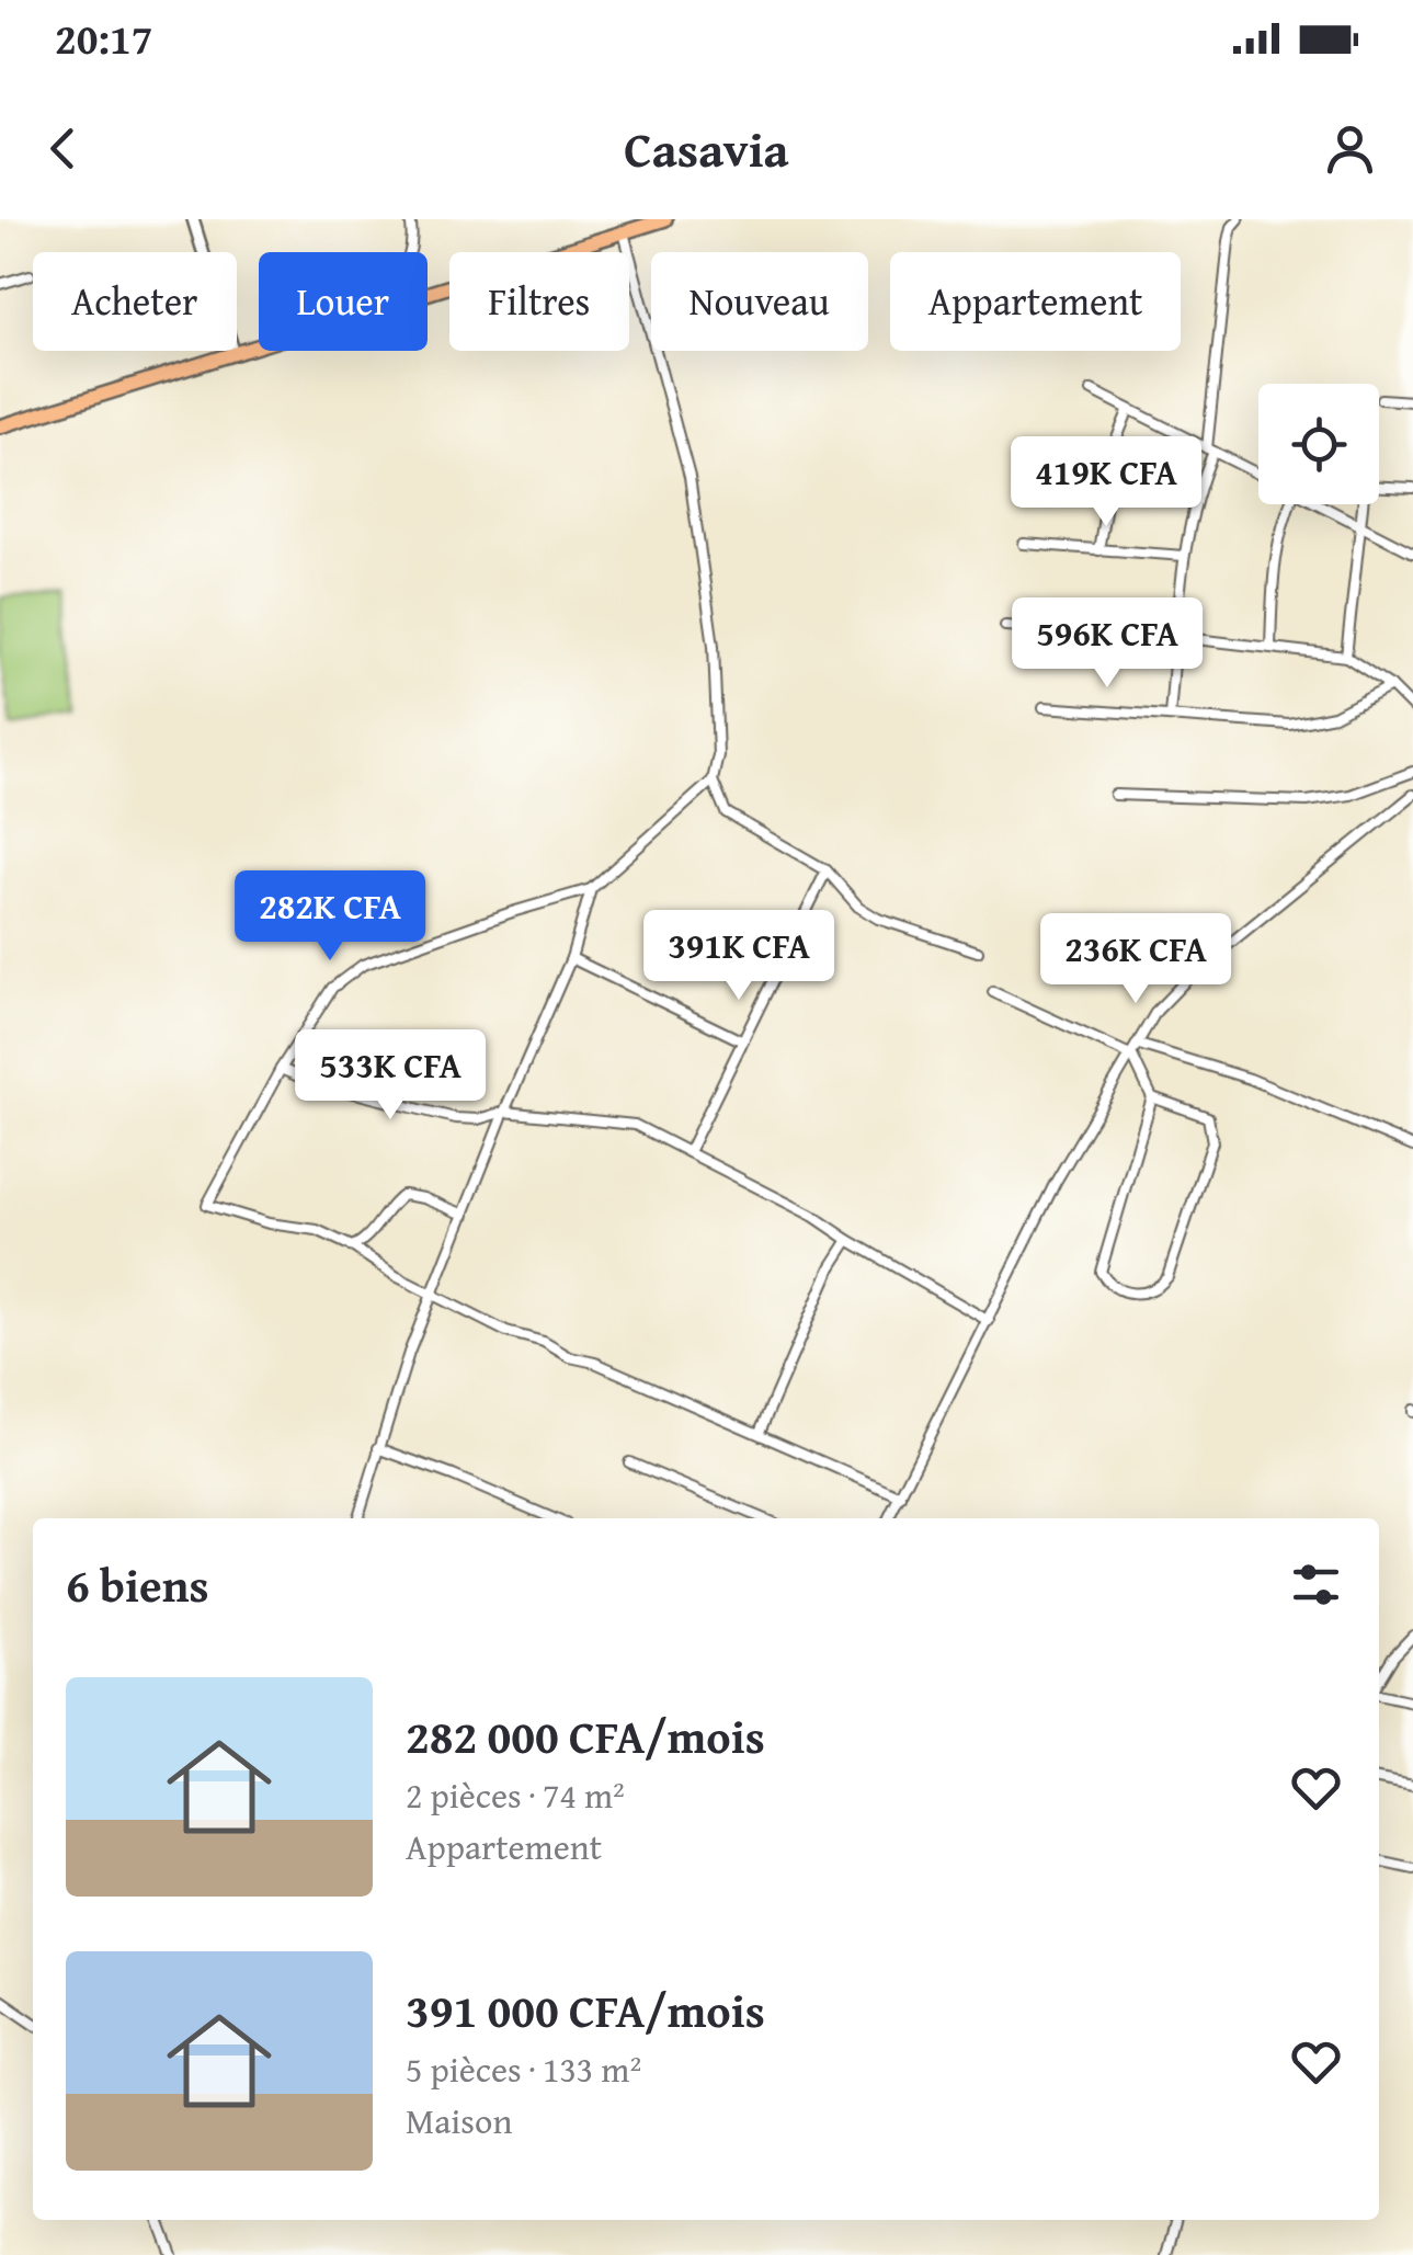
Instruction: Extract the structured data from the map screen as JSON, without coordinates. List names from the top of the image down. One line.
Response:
{"page":{"status":"20:17","header":"Casavia","chip":["Acheter","Louer","Filtres","Nouveau","Appartement"],"price":["419K CFA","596K CFA","282K CFA","391K CFA","236K CFA","533K CFA"],"heading":"6 biens","list":[{"name":"282 000 CFA/mois","note":"2 pièces · 74 m² · Appartement"},{"name":"391 000 CFA/mois","note":"5 pièces · 133 m² · Maison"}]}}
